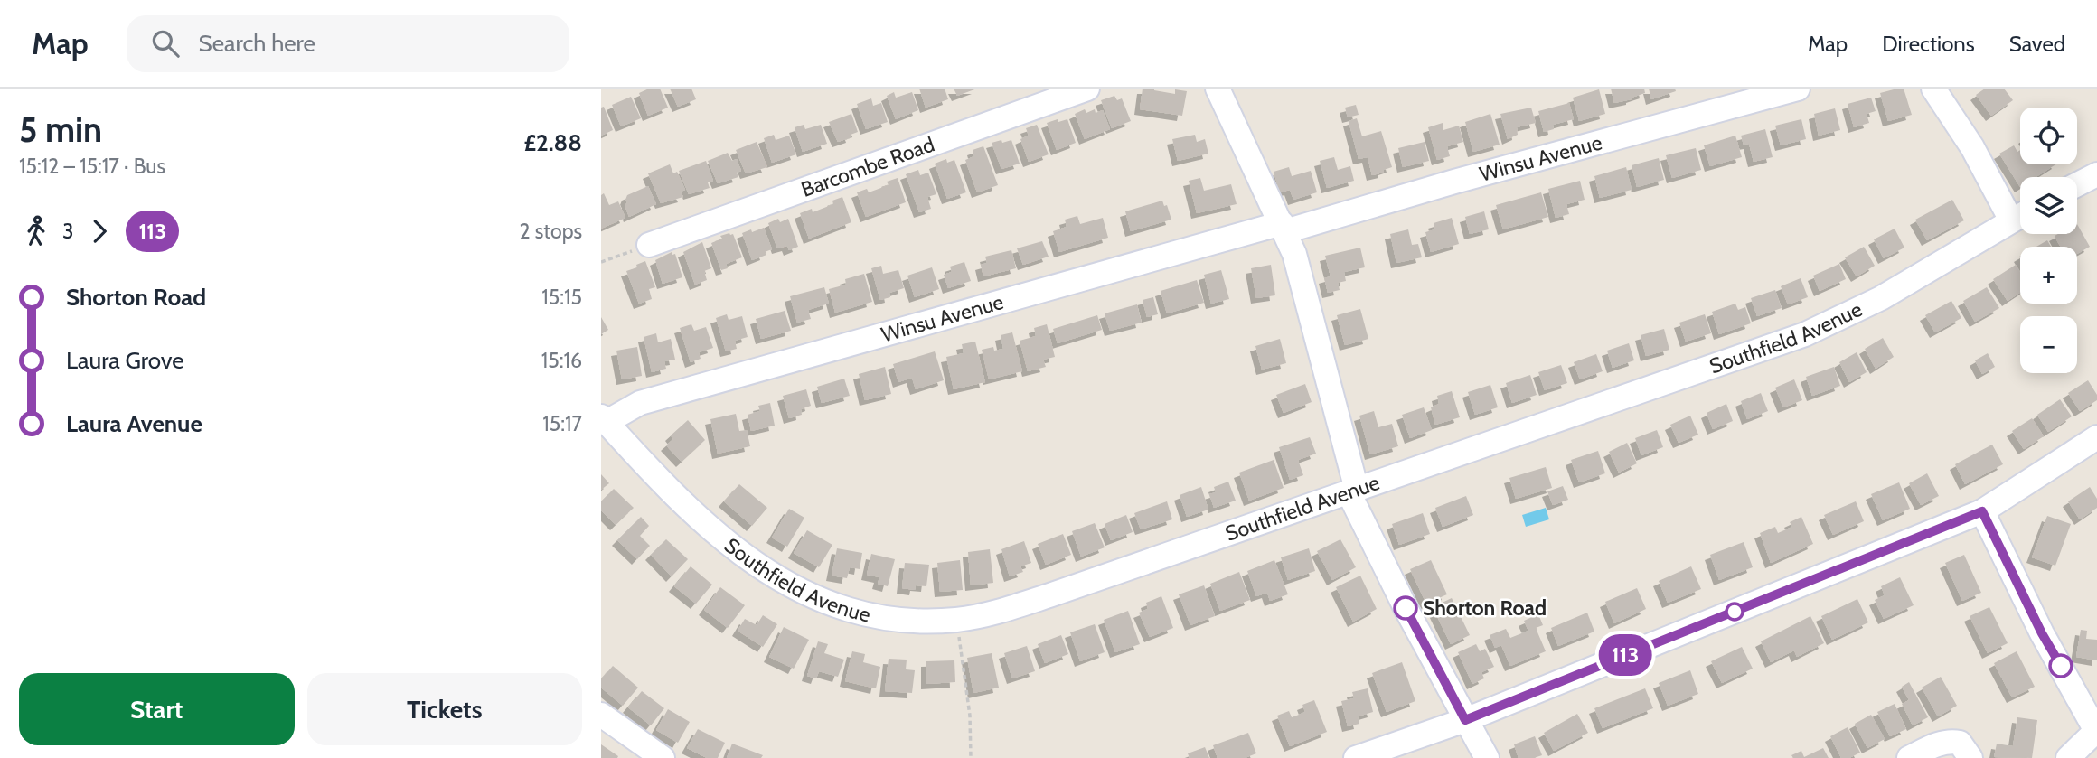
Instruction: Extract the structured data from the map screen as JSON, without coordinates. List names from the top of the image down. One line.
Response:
{"streets":{"street":["Winsu Avenue","Barcombe Road","Southfield Avenue"]},"crossings":[["Winsu Avenue","Southfield Avenue"]],"places":["Shorton Road"],"lines":["bus line 113"],"page":{"header":"Map","search":"Search here","nav":["Map","Directions","Saved"],"heading":["5 min","15:12 – 15:17 · Bus","£2.88"],"on_map":"113","map_buttons":["+","−"],"legs":["3","113","2 stops"],"list":[{"name":"Shorton Road","value":"15:15"},{"name":"Laura Grove","value":"15:16"},{"name":"Laura Avenue","value":"15:17"}],"buttons":["Start","Tickets"]}}
